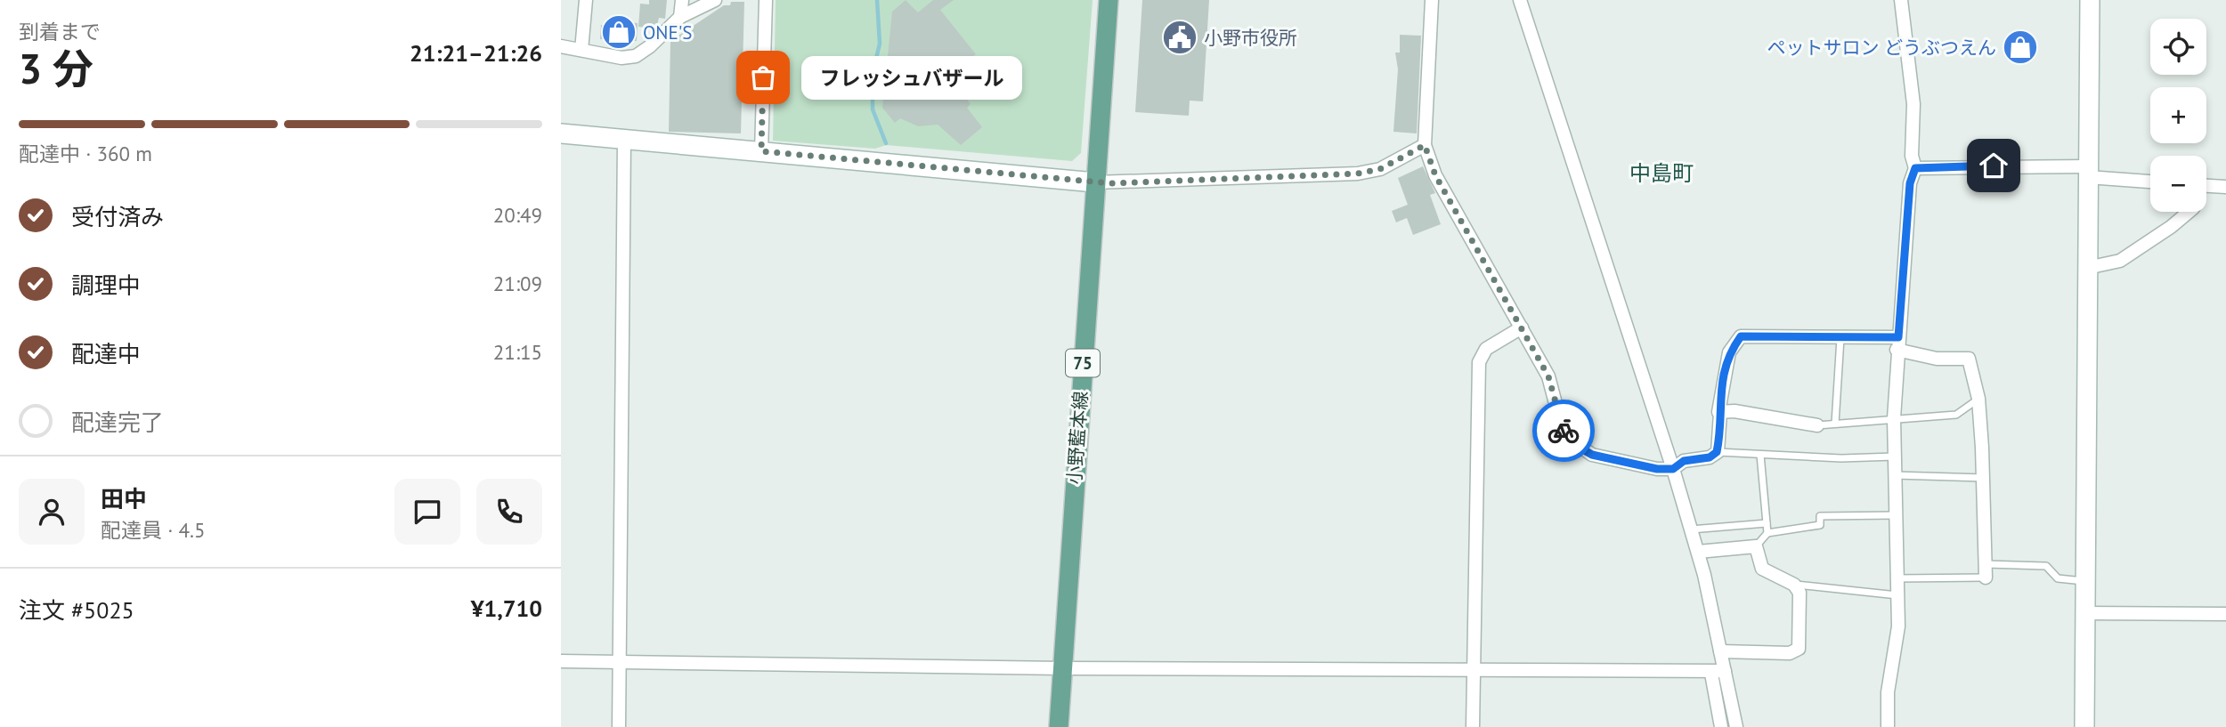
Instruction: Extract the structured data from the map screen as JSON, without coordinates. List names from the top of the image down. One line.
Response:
{"streets":{"main road":["75","小野藍本線"]},"districts":["中島町"],"places":{"shop":["ONE'S","ペットサロン どうぶつえん"],"public building":["小野市役所"],"other":["フレッシュバザール"]},"page":{"heading":["3 分","到着まで","21:21–21:26"],"panel":["田中","配達員 · 4.5","注文 #5025","¥1,710"],"map_buttons":["+","−"],"bubble":"フレッシュバザール","bar":"配達中 · 360 m","list":[["受付済み","20:49"],["調理中","21:09"],["配達中","21:15"],"配達完了"]}}
